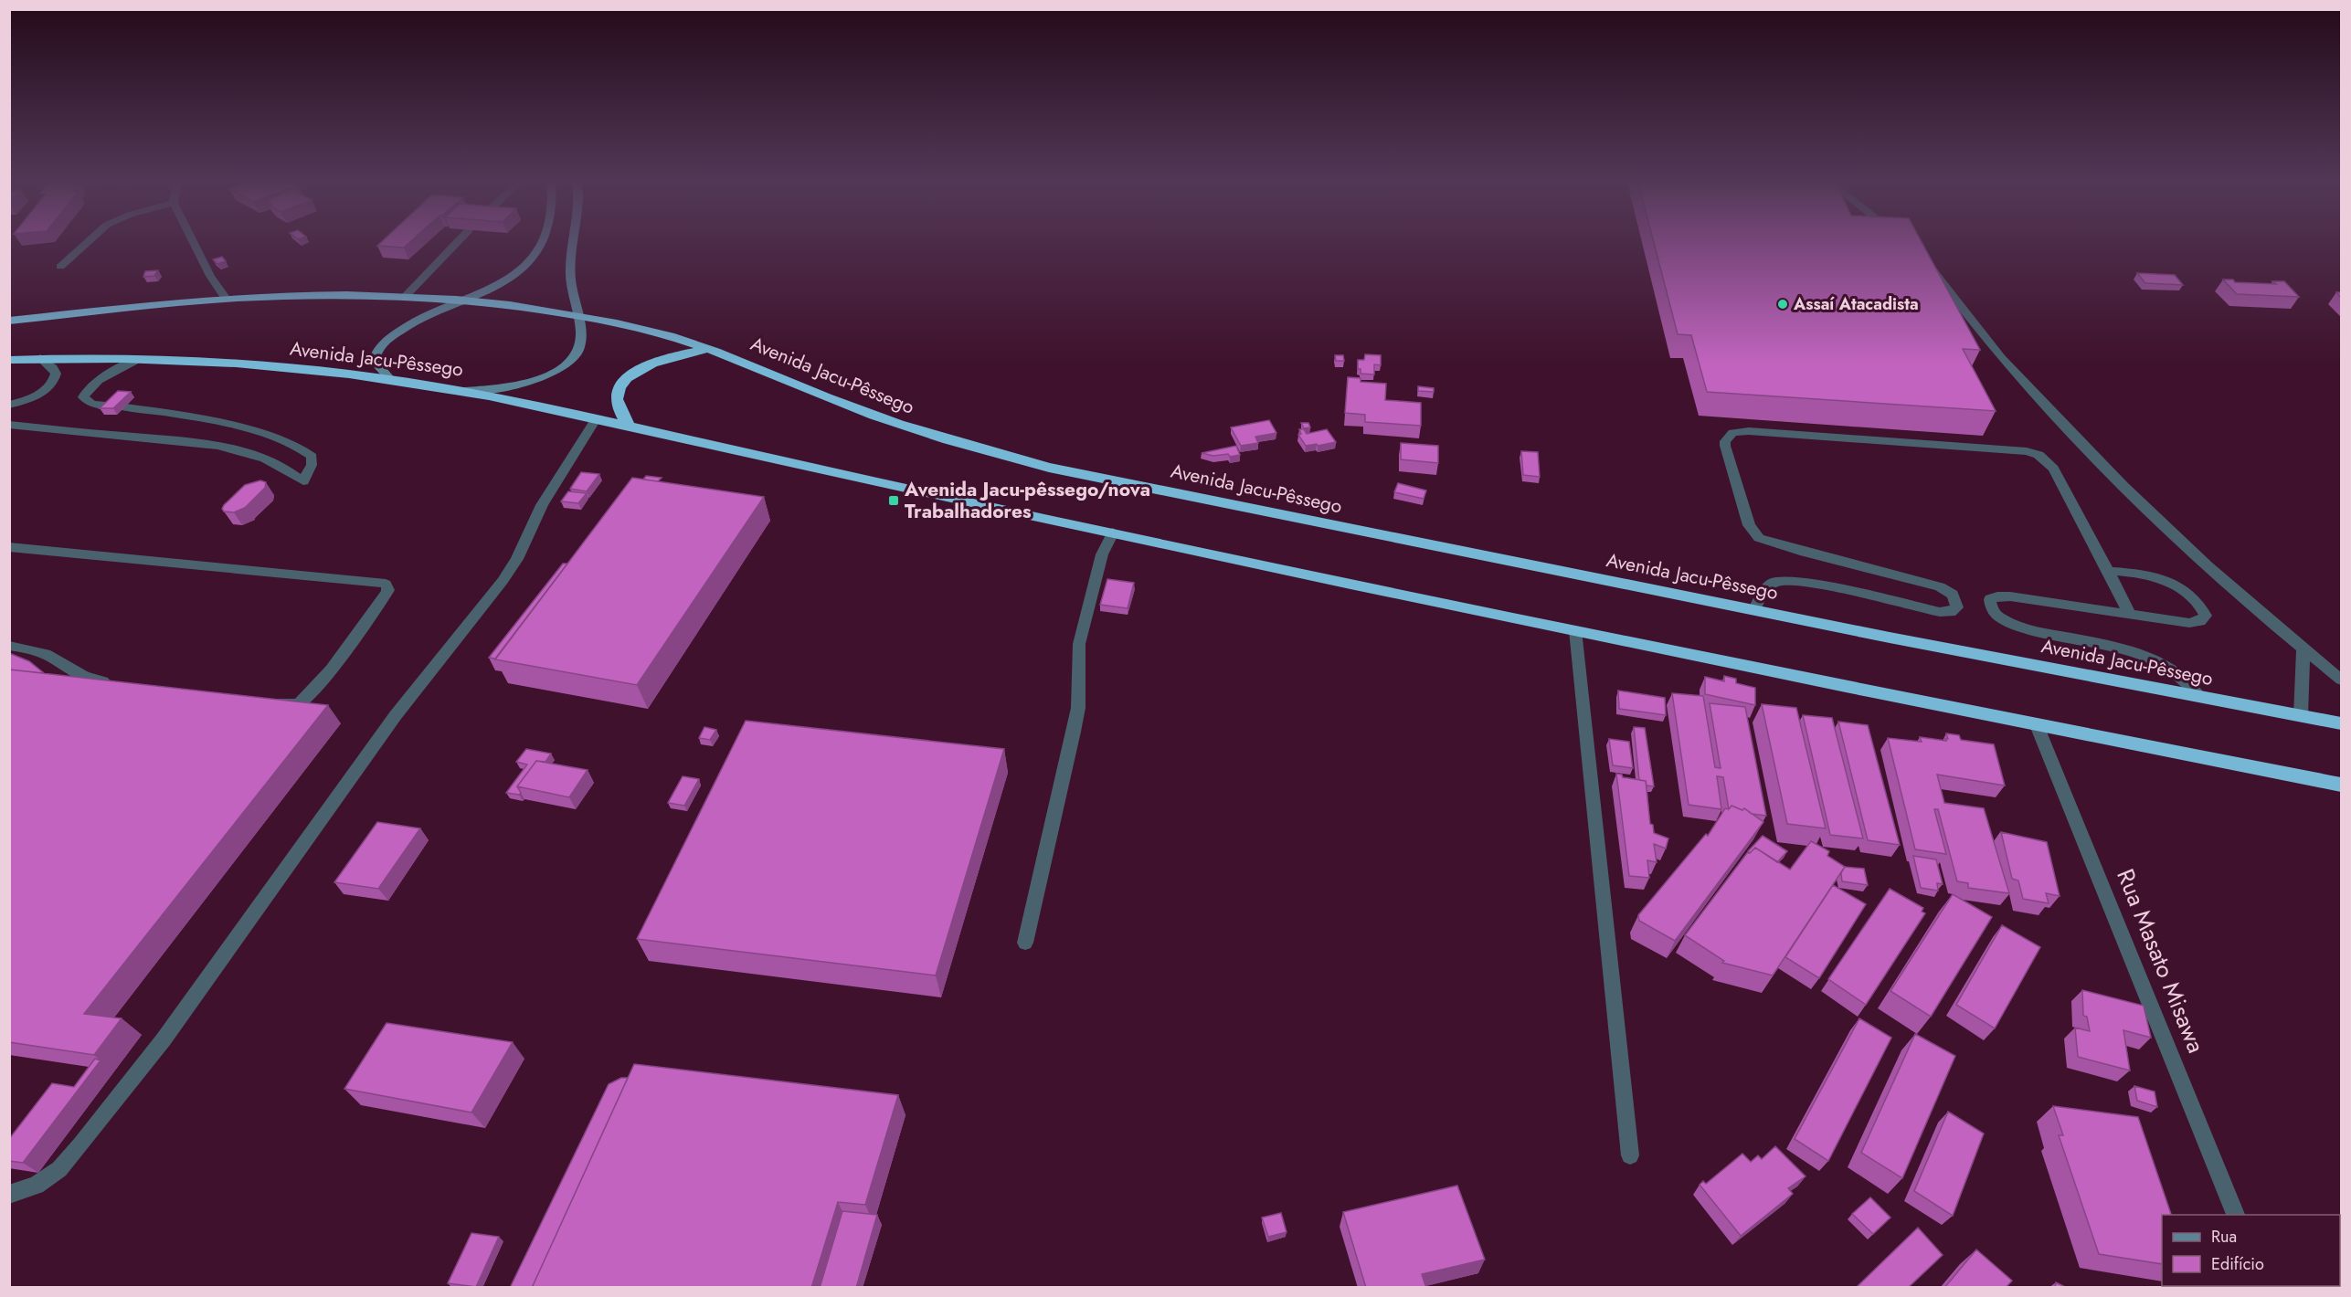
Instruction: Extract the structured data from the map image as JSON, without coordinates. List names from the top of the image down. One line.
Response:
{"streets":{"highway":["Avenida Jacu-Pêssego"],"street":["Rua Masato Misawa"]},"crossings":[["Avenida Jacu-Pêssego","Rua Masato Misawa"]],"places":{"other":["Assaí Atacadista"],"transit":["Avenida Jacu-pêssego/nova Trabalhadores"]},"legend":["Rua","Edifício"]}
